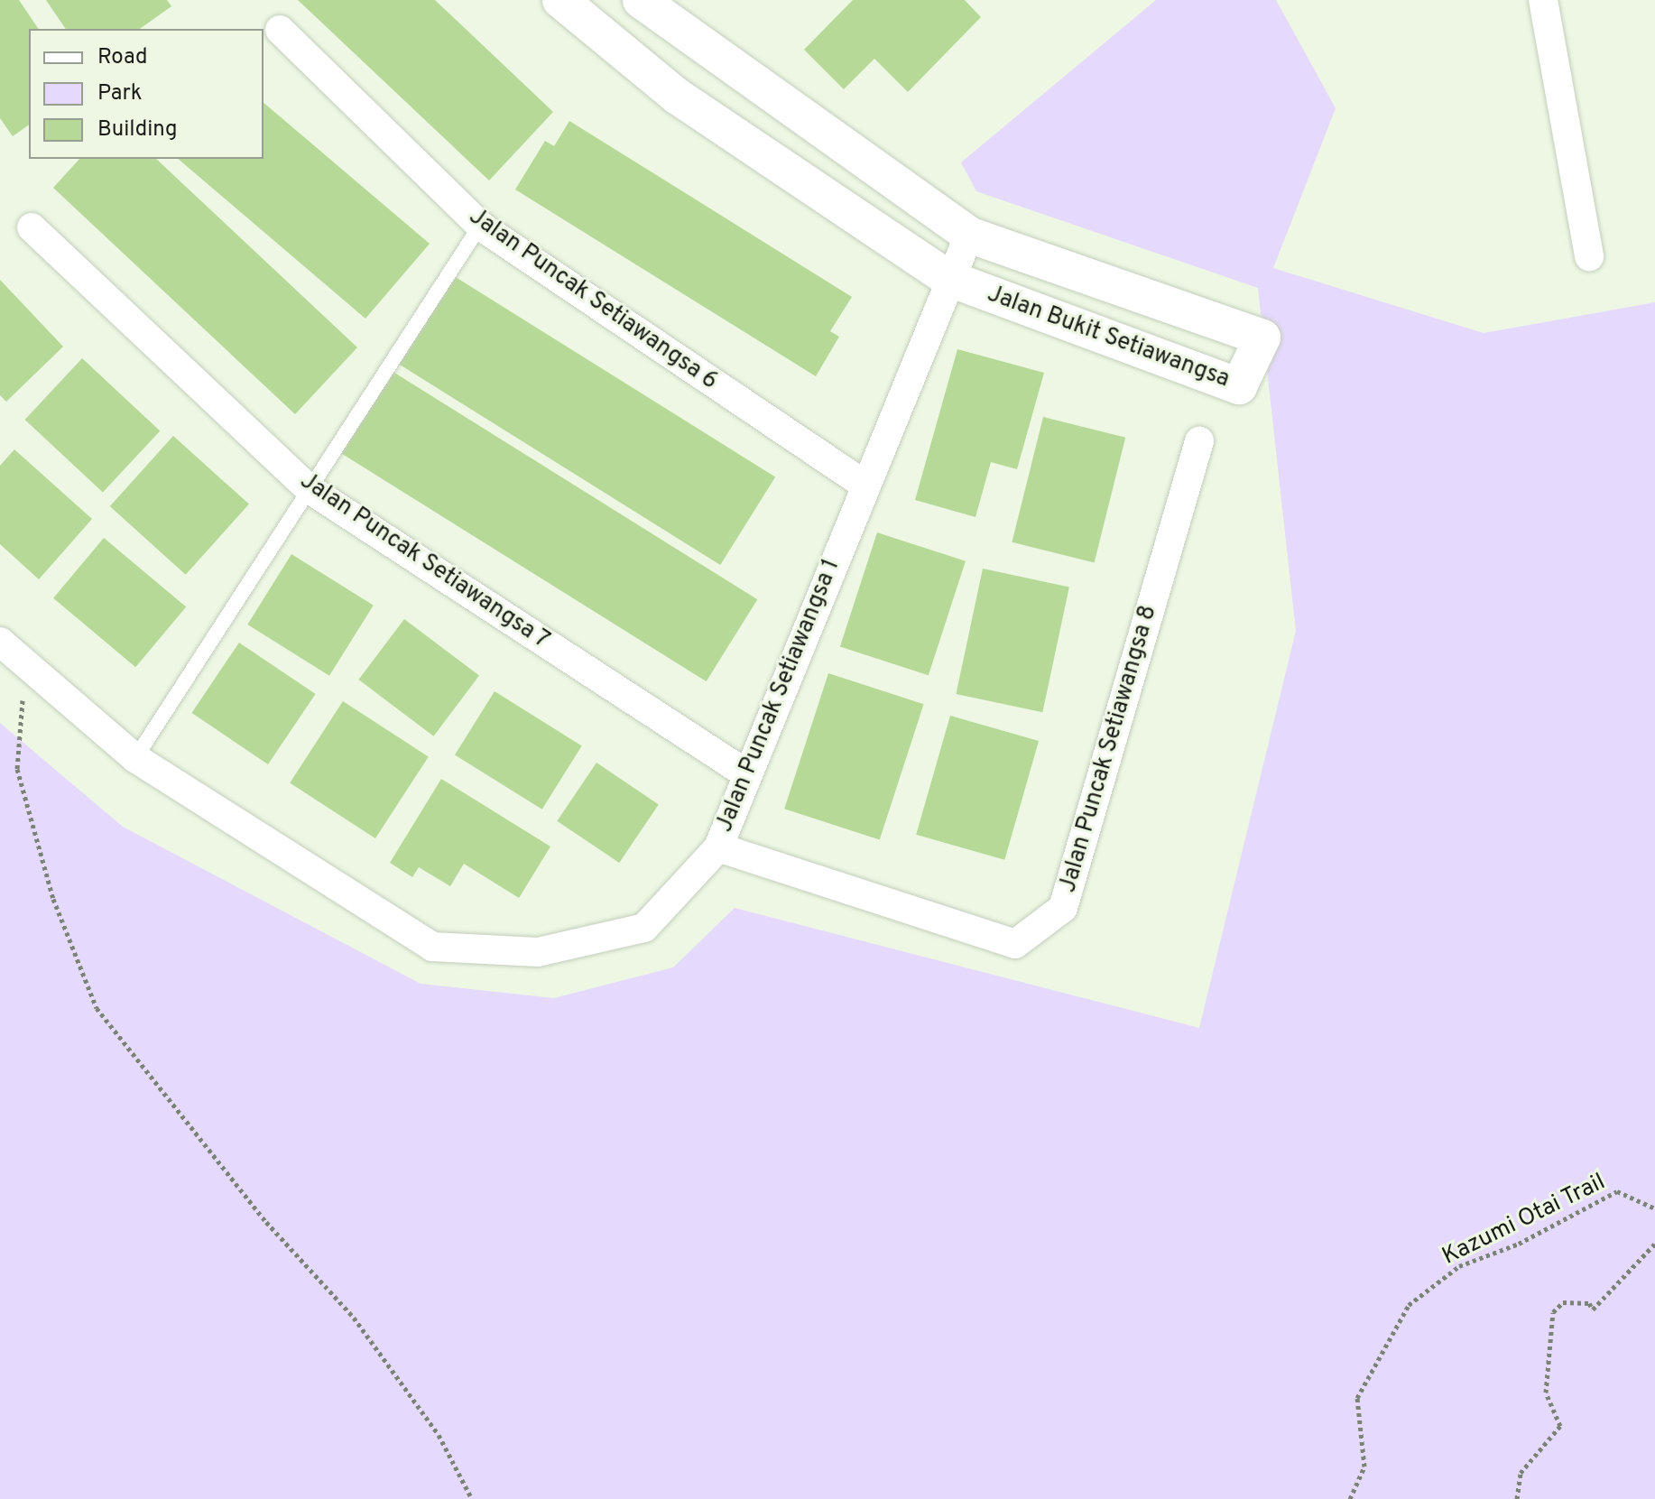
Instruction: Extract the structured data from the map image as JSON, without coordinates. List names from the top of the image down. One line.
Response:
{"streets":{"street":["Jalan Puncak Setiawangsa 6","Jalan Bukit Setiawangsa","Jalan Puncak Setiawangsa 7","Jalan Puncak Setiawangsa 1","Jalan Puncak Setiawangsa 8"],"path":["Kazumi Otai Trail"]},"crossings":[["Jalan Puncak Setiawangsa 6","Jalan Puncak Setiawangsa 1"],["Jalan Bukit Setiawangsa","Jalan Puncak Setiawangsa 1"],["Jalan Puncak Setiawangsa 7","Jalan Puncak Setiawangsa 1"],["Jalan Puncak Setiawangsa 1","Jalan Puncak Setiawangsa 8"]],"legend":["Road","Park","Building"]}
